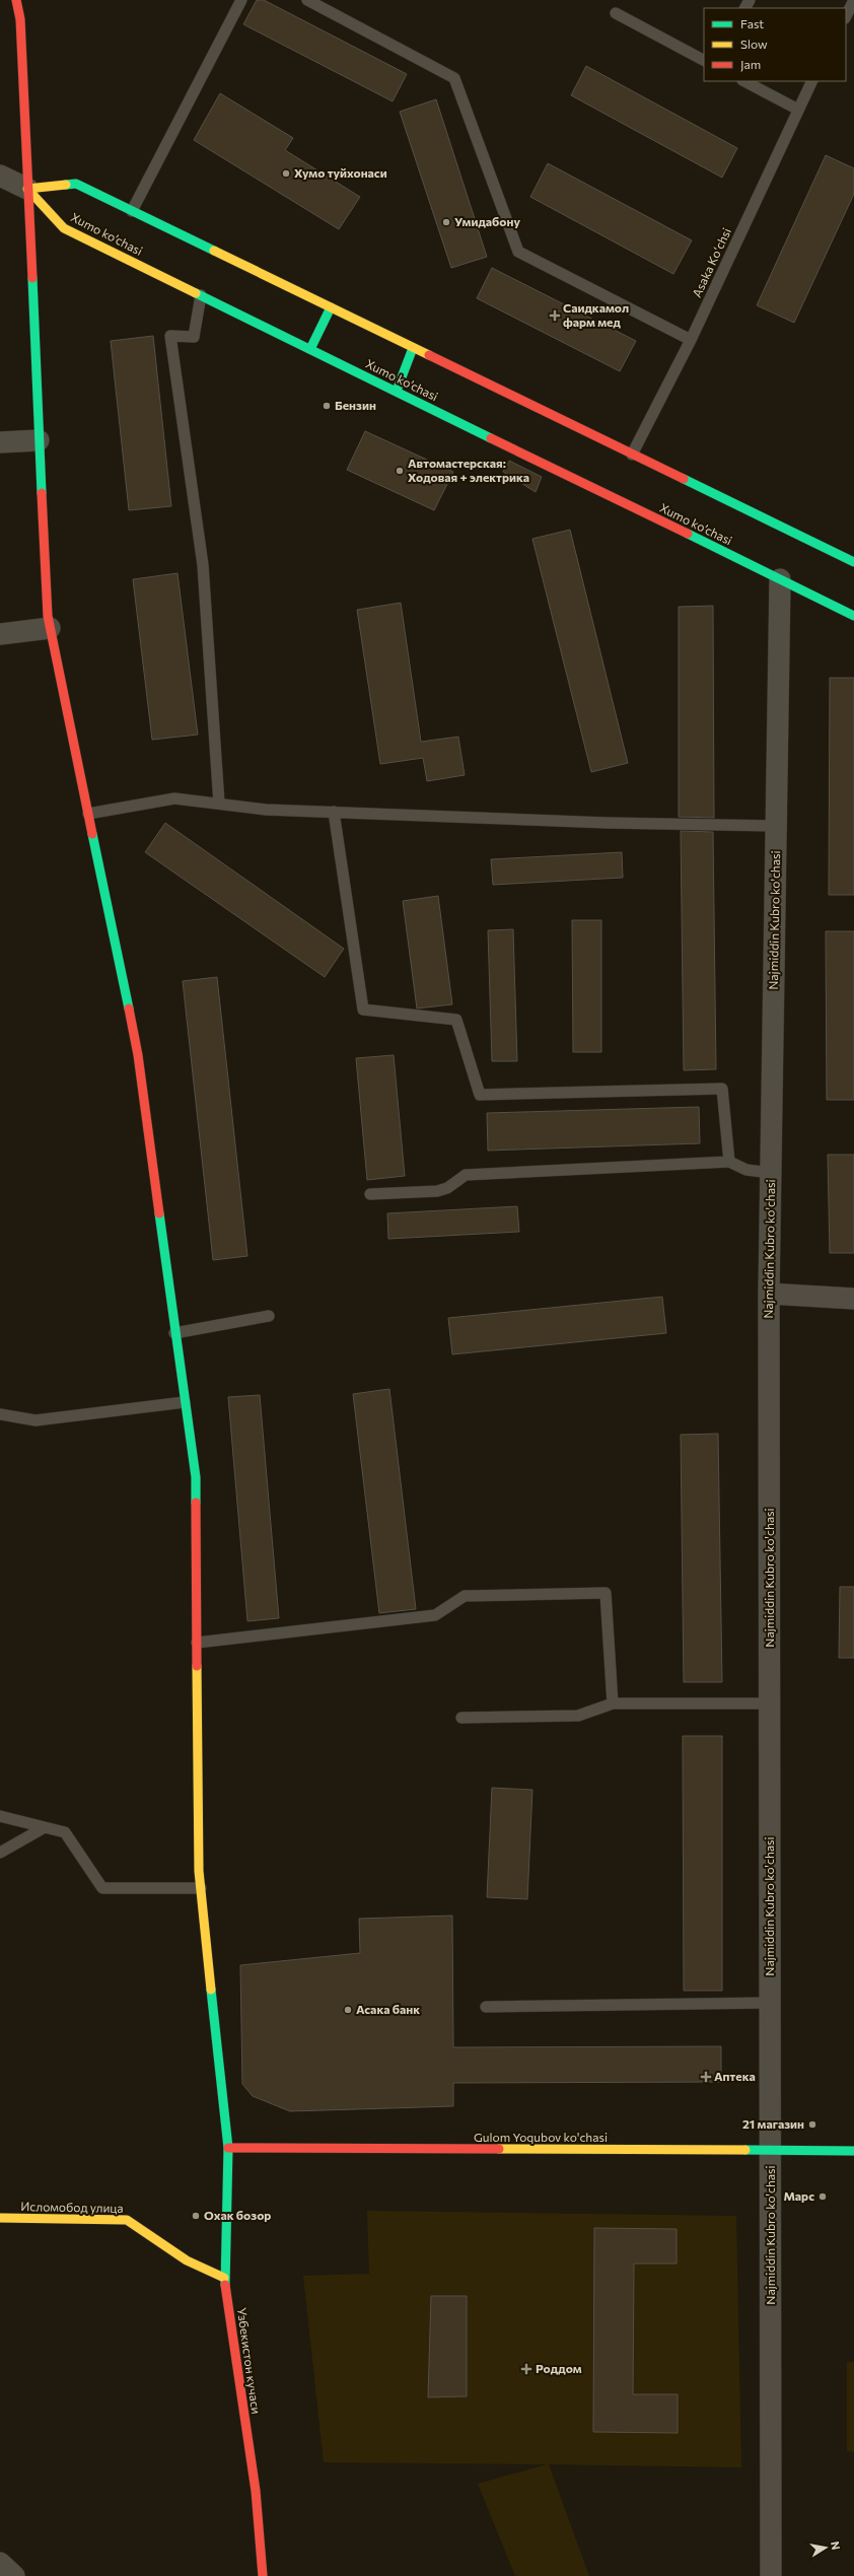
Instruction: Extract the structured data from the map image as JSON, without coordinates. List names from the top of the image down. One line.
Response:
{"streets":{"street":["Xumo ko’chasi","Najmiddin Kubro ko'chasi","Gulom Yoqubov ko'chasi","Исломобод улица","Узбекистон кучаси"],"lane":["Asaka Koʻchsi"]},"crossings":[["Xumo ko’chasi","Najmiddin Kubro ko'chasi"],["Xumo ko’chasi","Узбекистон кучаси"],["Najmiddin Kubro ko'chasi","Gulom Yoqubov ko'chasi"],["Gulom Yoqubov ko'chasi","Узбекистон кучаси"],["Исломобод улица","Узбекистон кучаси"]],"places":{"other":["Хумо туйхонаси","Умидабону","Бензин","Автомастерская: Ходовая + электрика","Асака банк","21 магазин","Марс","Охак бозор"],"health":["Саидкамол фарм мед","Аптека","Роддом"]},"legend":["Fast","Slow","Jam"],"north":"right"}
